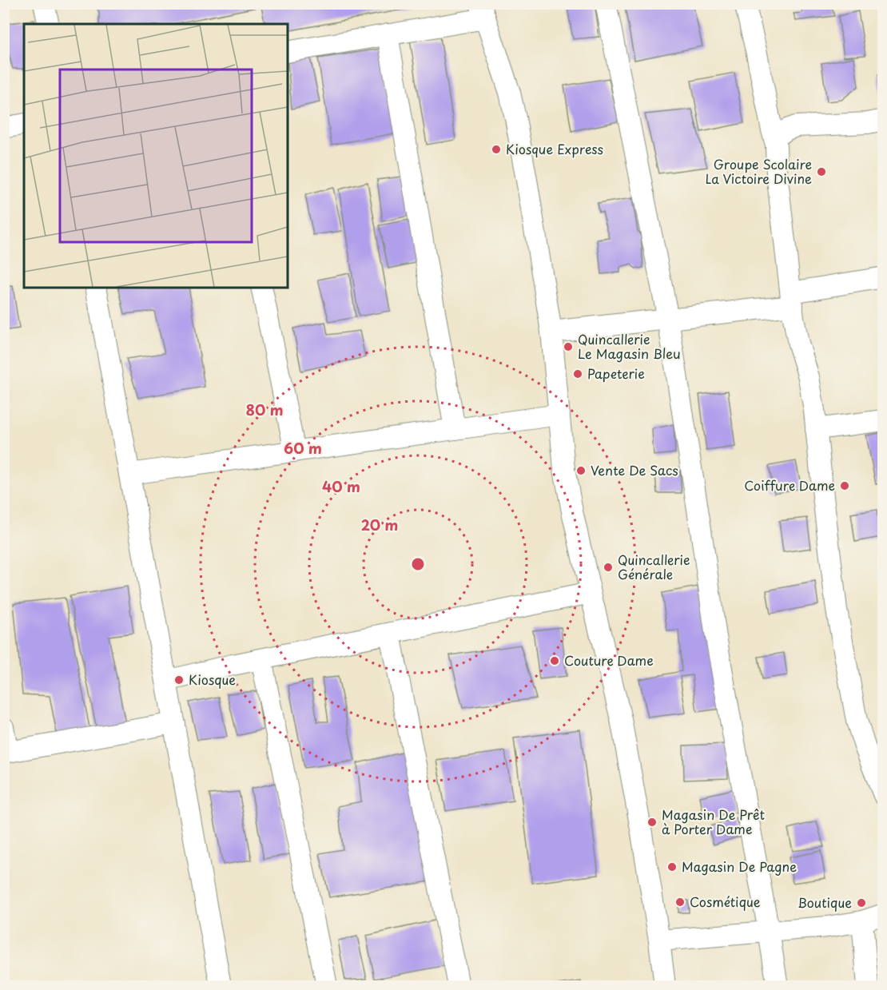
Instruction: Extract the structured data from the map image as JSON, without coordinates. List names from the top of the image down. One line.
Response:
{"places":["Kiosque Express","Groupe Scolaire La Victoire Divine","Quincallerie Le Magasin Bleu","Papeterie","Vente De Sacs","Coiffure Dame","Quincallerie Générale","Couture Dame","Kiosque","Magasin De Prêt à Porter Dame","Magasin De Pagne","Cosmétique","Boutique"],"rings":["80 m","60 m","40 m","20 m"]}
